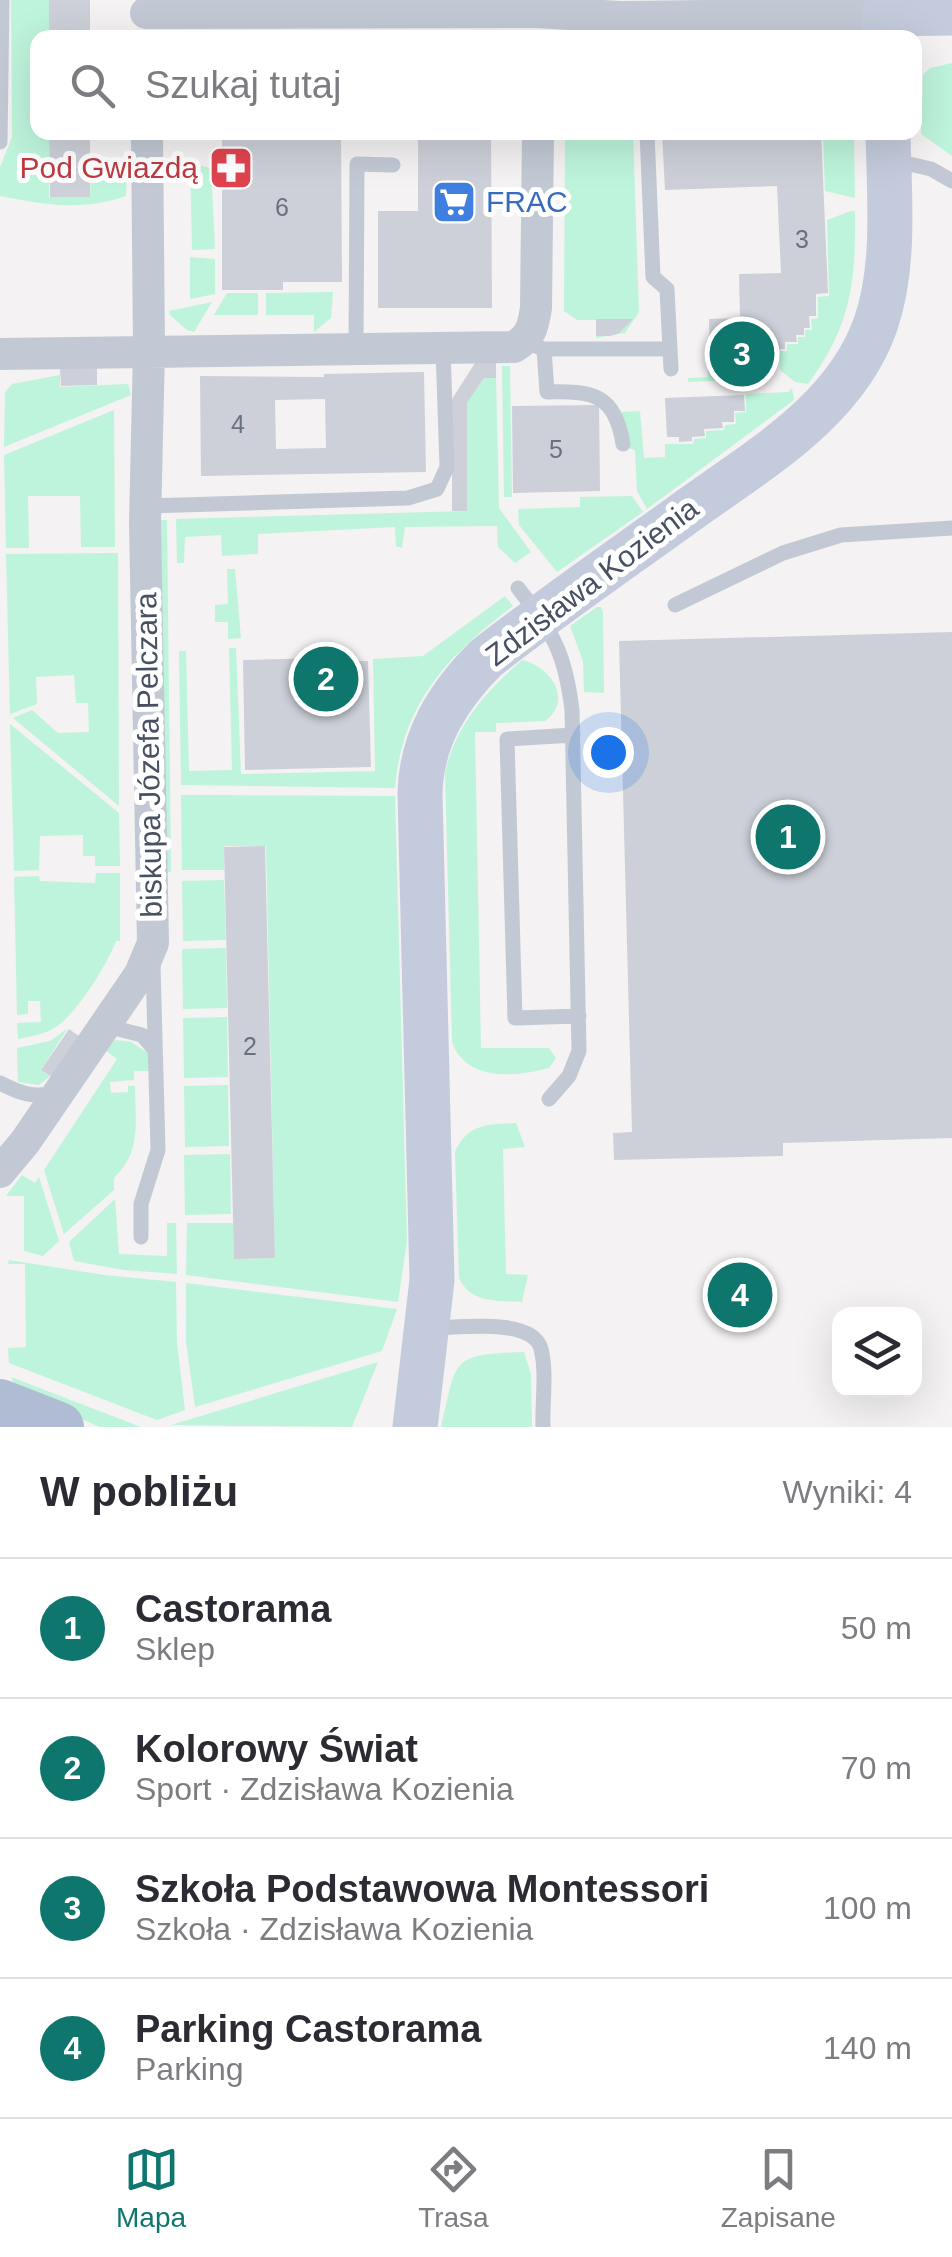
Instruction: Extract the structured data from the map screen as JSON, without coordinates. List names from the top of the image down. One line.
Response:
{"streets":{"street":["Zdzisława Kozienia","biskupa Józefa Pelczara"]},"places":{"pharmacy":["Pod Gwiazdą"],"supermarket":["FRAC"]},"house_numbers":["6","3","4","5","2"],"page":{"search":"Szukaj tutaj","pins":["3","2","1","4"],"heading":["W pobliżu","Wyniki: 4"],"list":[{"mark":"1","name":"Castorama","note":"Sklep","value":"50 m"},{"mark":"2","name":"Kolorowy Świat","note":"Sport · Zdzisława Kozienia","value":"70 m"},{"mark":"3","name":"Szkoła Podstawowa Montessori","note":"Szkoła · Zdzisława Kozienia","value":"100 m"},{"mark":"4","name":"Parking Castorama","note":"Parking","value":"140 m"}],"nav":["Mapa","Trasa","Zapisane"]}}
